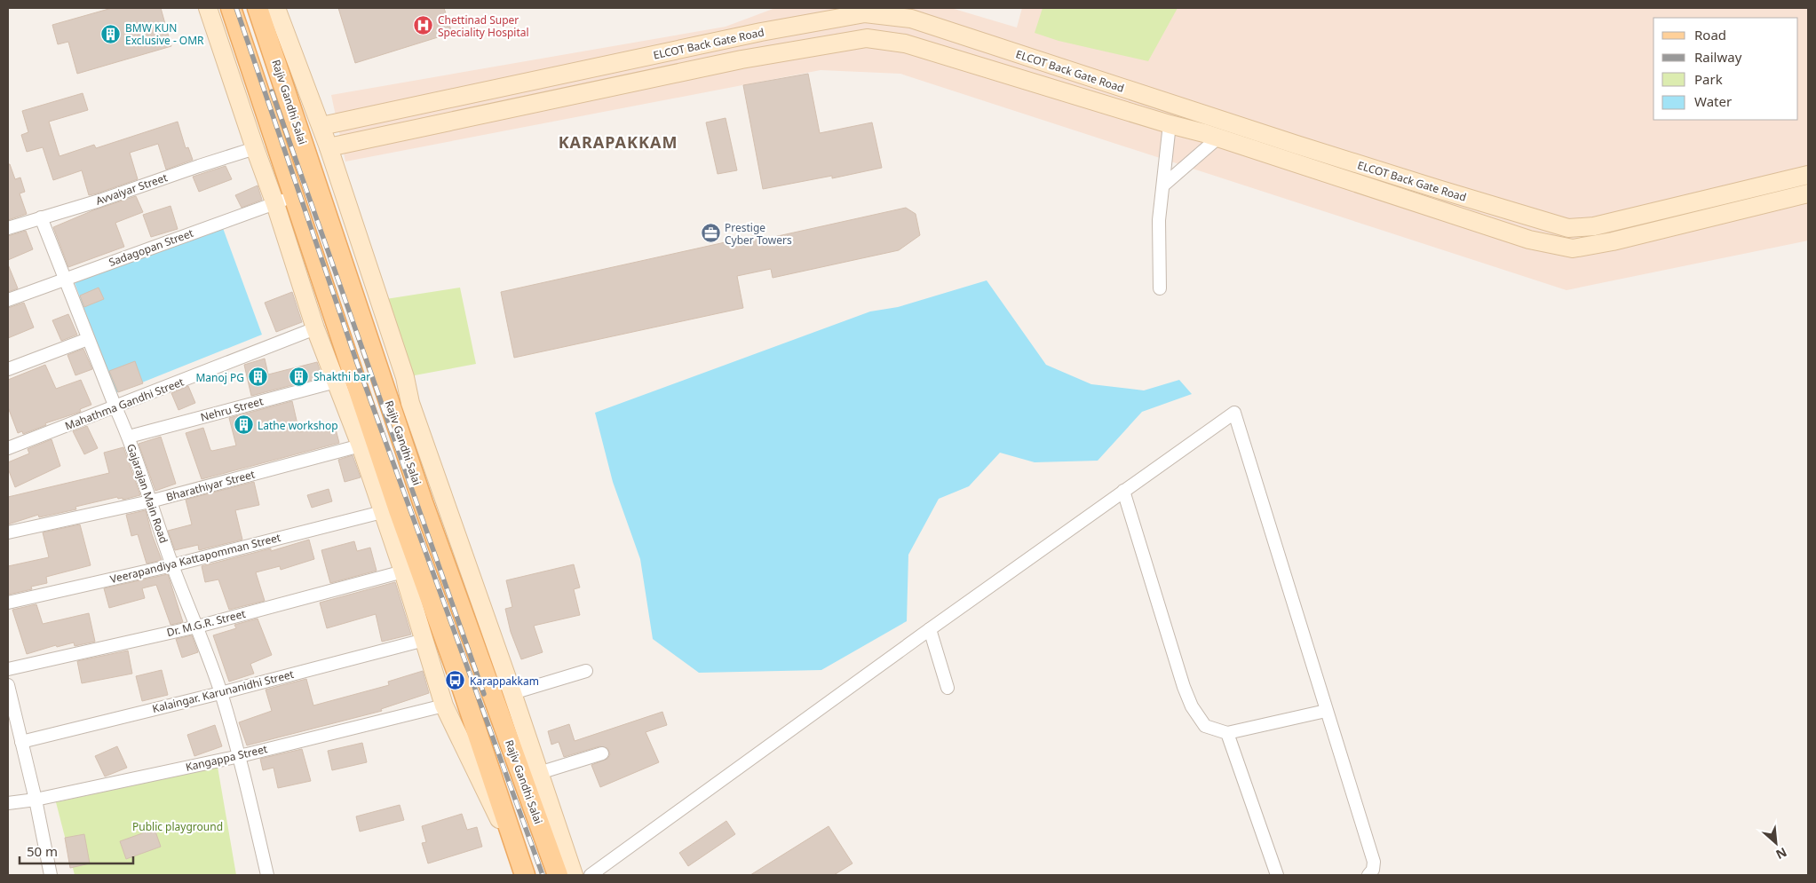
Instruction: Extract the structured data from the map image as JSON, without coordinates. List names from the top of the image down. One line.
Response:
{"streets":{"main road":["Rajiv Gandhi Salai"],"street":["ELCOT Back Gate Road","Avvaiyar Street","Sadagopan Street","Mahathma Gandhi Street","Nehru Street","Bharathiyar Street","Gajarajan Main Road","Veerapandiya Kattapomman Street","Dr. M.G.R. Street","Kalaingar. Karunanidhi Street","Kangappa Street"]},"crossings":[["Avvaiyar Street","Gajarajan Main Road"],["Sadagopan Street","Gajarajan Main Road"],["Mahathma Gandhi Street","Gajarajan Main Road"],["Nehru Street","Gajarajan Main Road"],["Bharathiyar Street","Gajarajan Main Road"],["Gajarajan Main Road","Veerapandiya Kattapomman Street"],["Gajarajan Main Road","Dr. M.G.R. Street"],["Gajarajan Main Road","Kalaingar. Karunanidhi Street"],["Gajarajan Main Road","Kangappa Street"]],"districts":["KARAPAKKAM"],"parks":["Public playground"],"places":{"hospital":["Chettinad Super Speciality Hospital"],"building":["BMW KUN Exclusive - OMR","Shakthi bar","Manoj PG","Lathe workshop"],"office":["Prestige Cyber Towers"],"bus stop":["Karappakkam"]},"legend":["Road","Railway","Park","Water"],"scale_bar":"50 m","north":"bottom right"}
